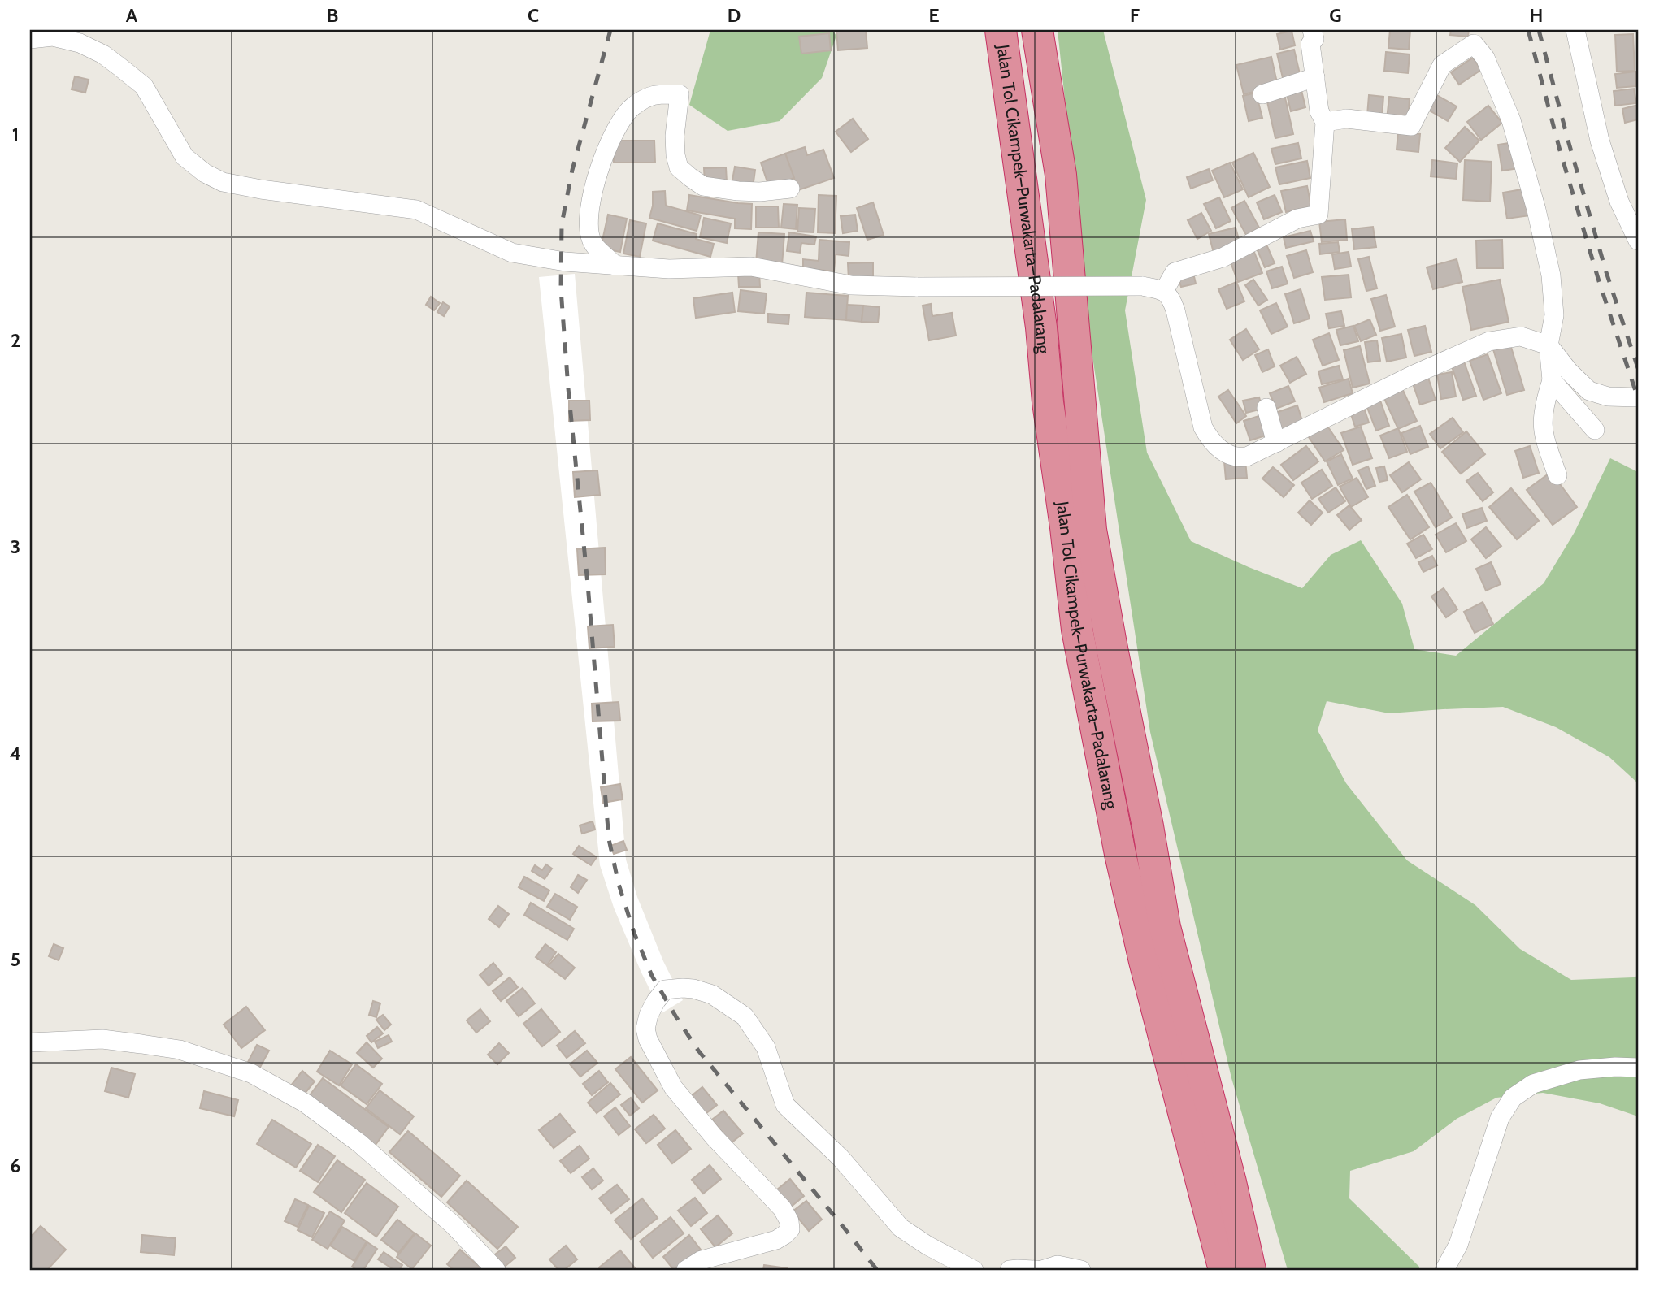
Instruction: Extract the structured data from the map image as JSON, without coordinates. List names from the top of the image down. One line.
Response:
{"streets":{"highway":["Jalan Tol Cikampek–Purwakarta–Padalarang"]},"grid":{"columns":["A","B","C","D","E","F","G","H"],"rows":["1","2","3","4","5","6"]}}
